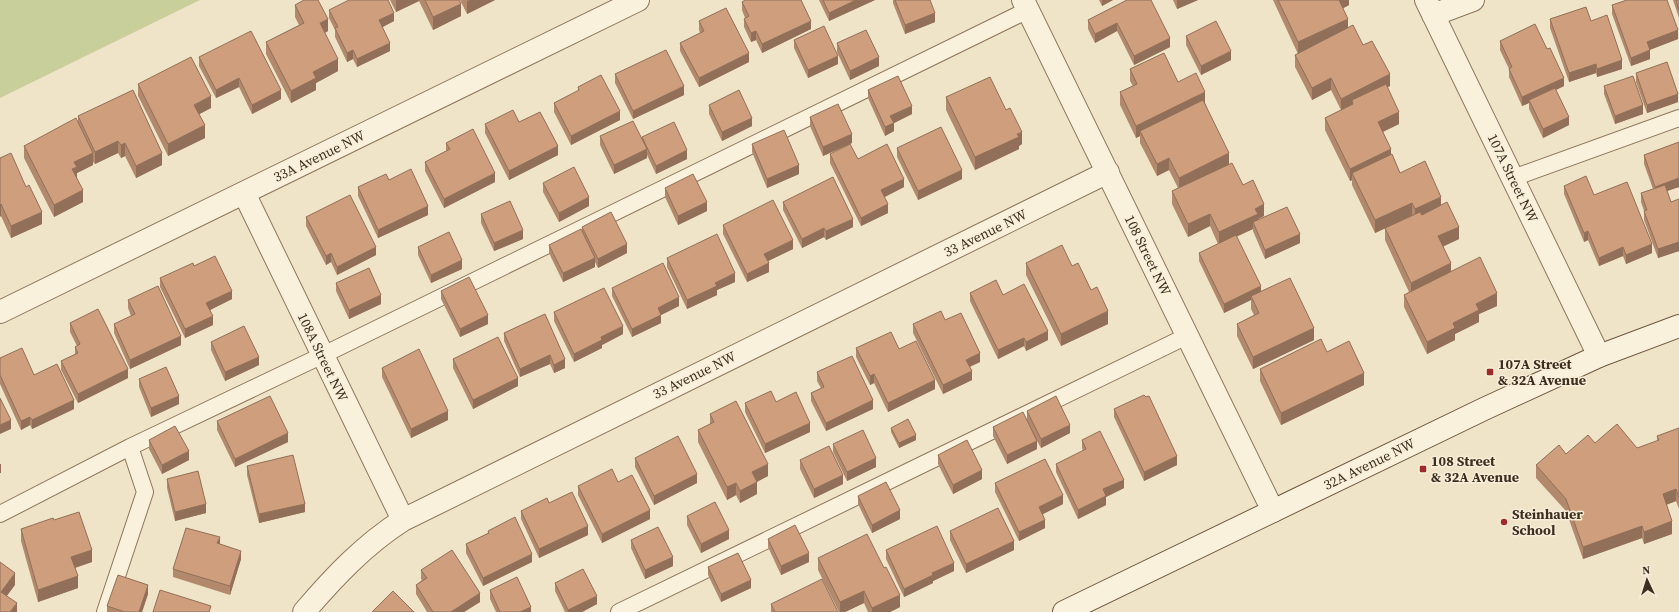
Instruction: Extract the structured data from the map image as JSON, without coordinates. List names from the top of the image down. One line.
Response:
{"streets":{"street":["33A Avenue NW","107A Street NW","33 Avenue NW","108 Street NW","108A Street NW","32A Avenue NW"]},"crossings":[["33A Avenue NW","108A Street NW"],["107A Street NW","32A Avenue NW"],["33 Avenue NW","108 Street NW"],["33 Avenue NW","108A Street NW"],["108 Street NW","32A Avenue NW"]],"places":{"transit":["107A Street & 32A Avenue","108 Street & 32A Avenue"],"other":["Steinhauer School"]},"north":"top"}
